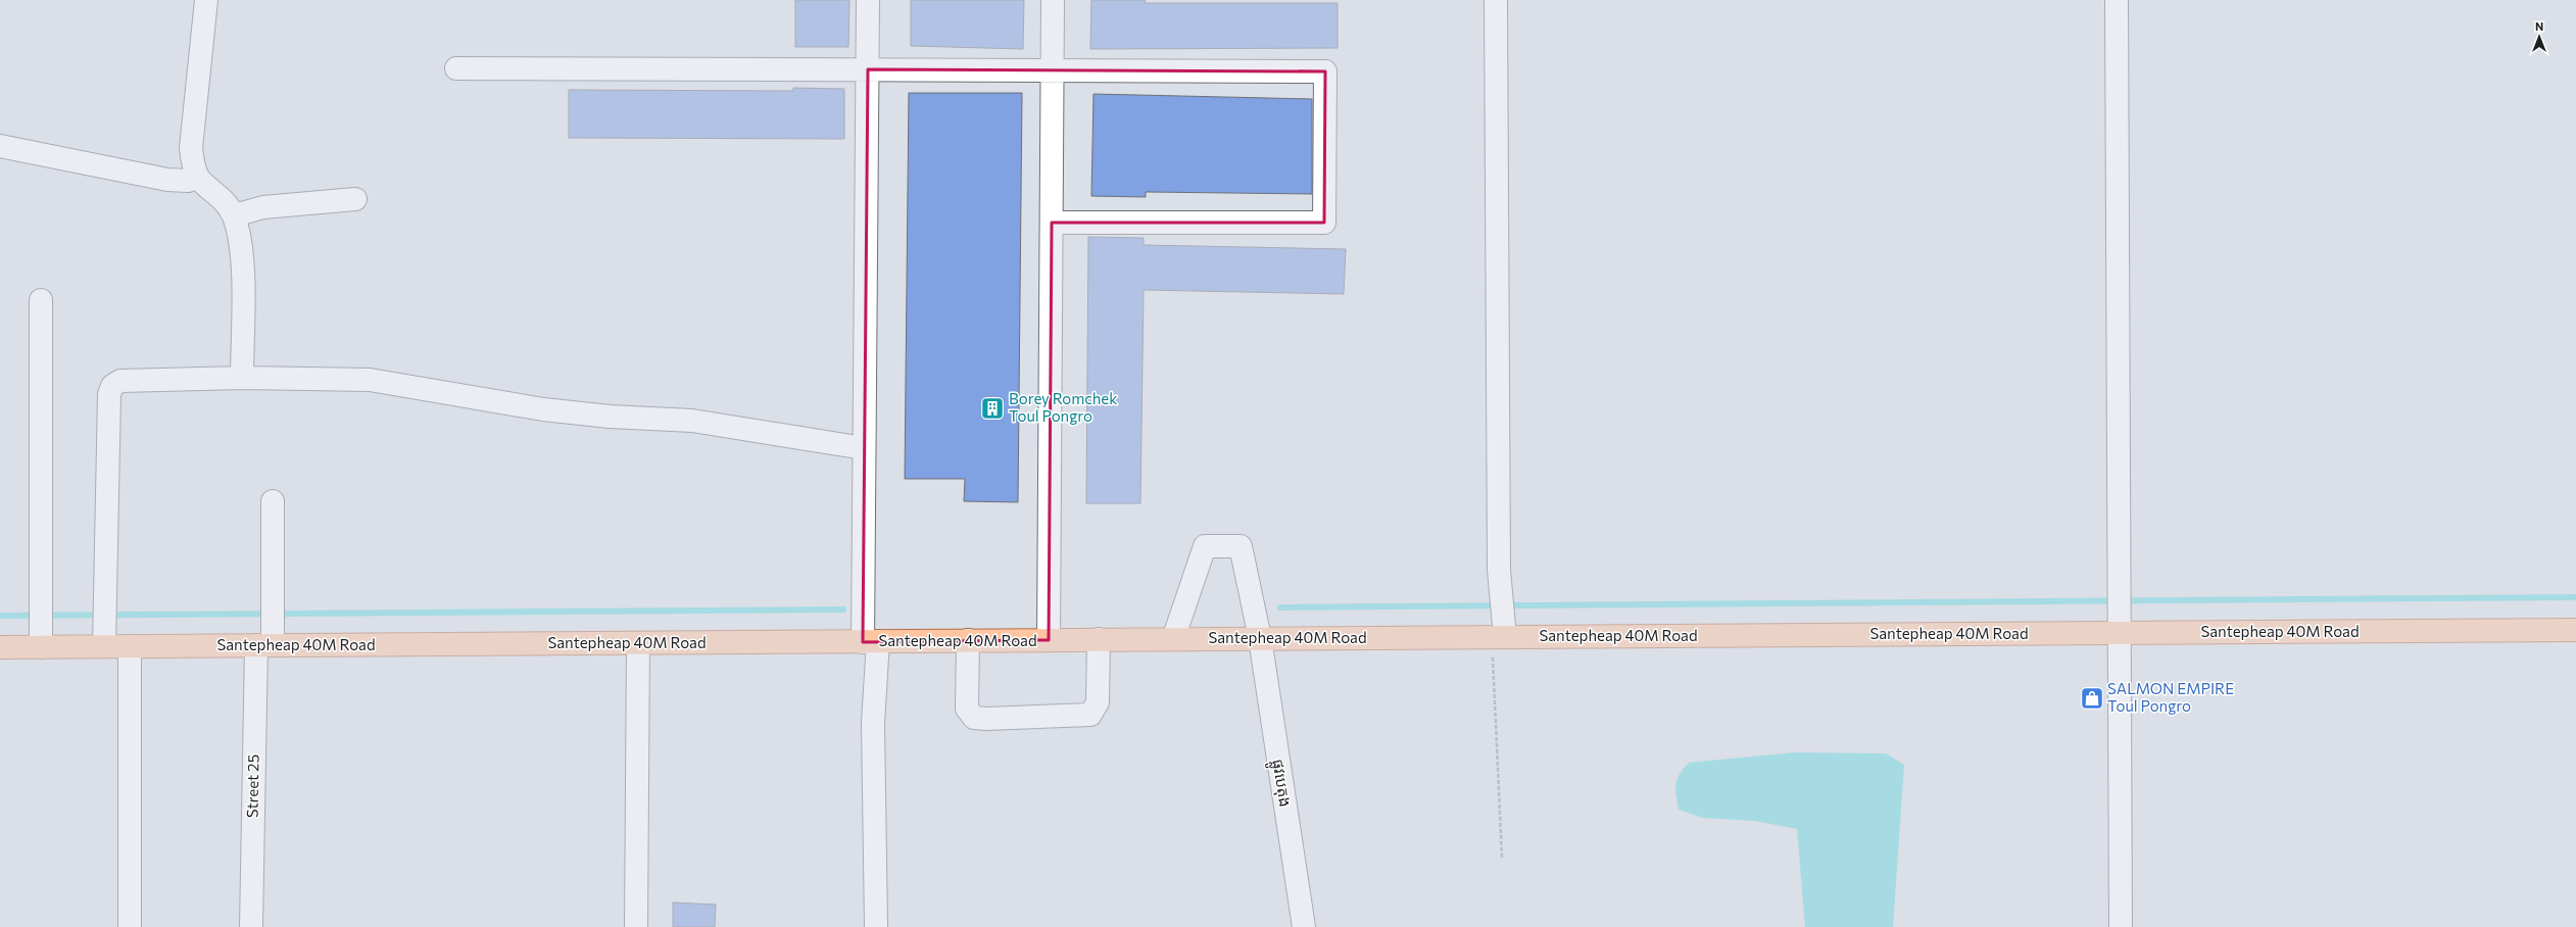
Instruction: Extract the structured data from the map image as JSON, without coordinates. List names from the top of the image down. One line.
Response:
{"streets":{"main road":["Santepheap 40M Road"],"street":["ផ្លូវបេតុង","Street 25"]},"crossings":[["Santepheap 40M Road","ផ្លូវបេតុង"],["Santepheap 40M Road","Street 25"]],"places":{"building":["Borey Romchek Toul Pongro"],"shop":["SALMON EMPIRE Toul Pongro"]},"north":"top"}
